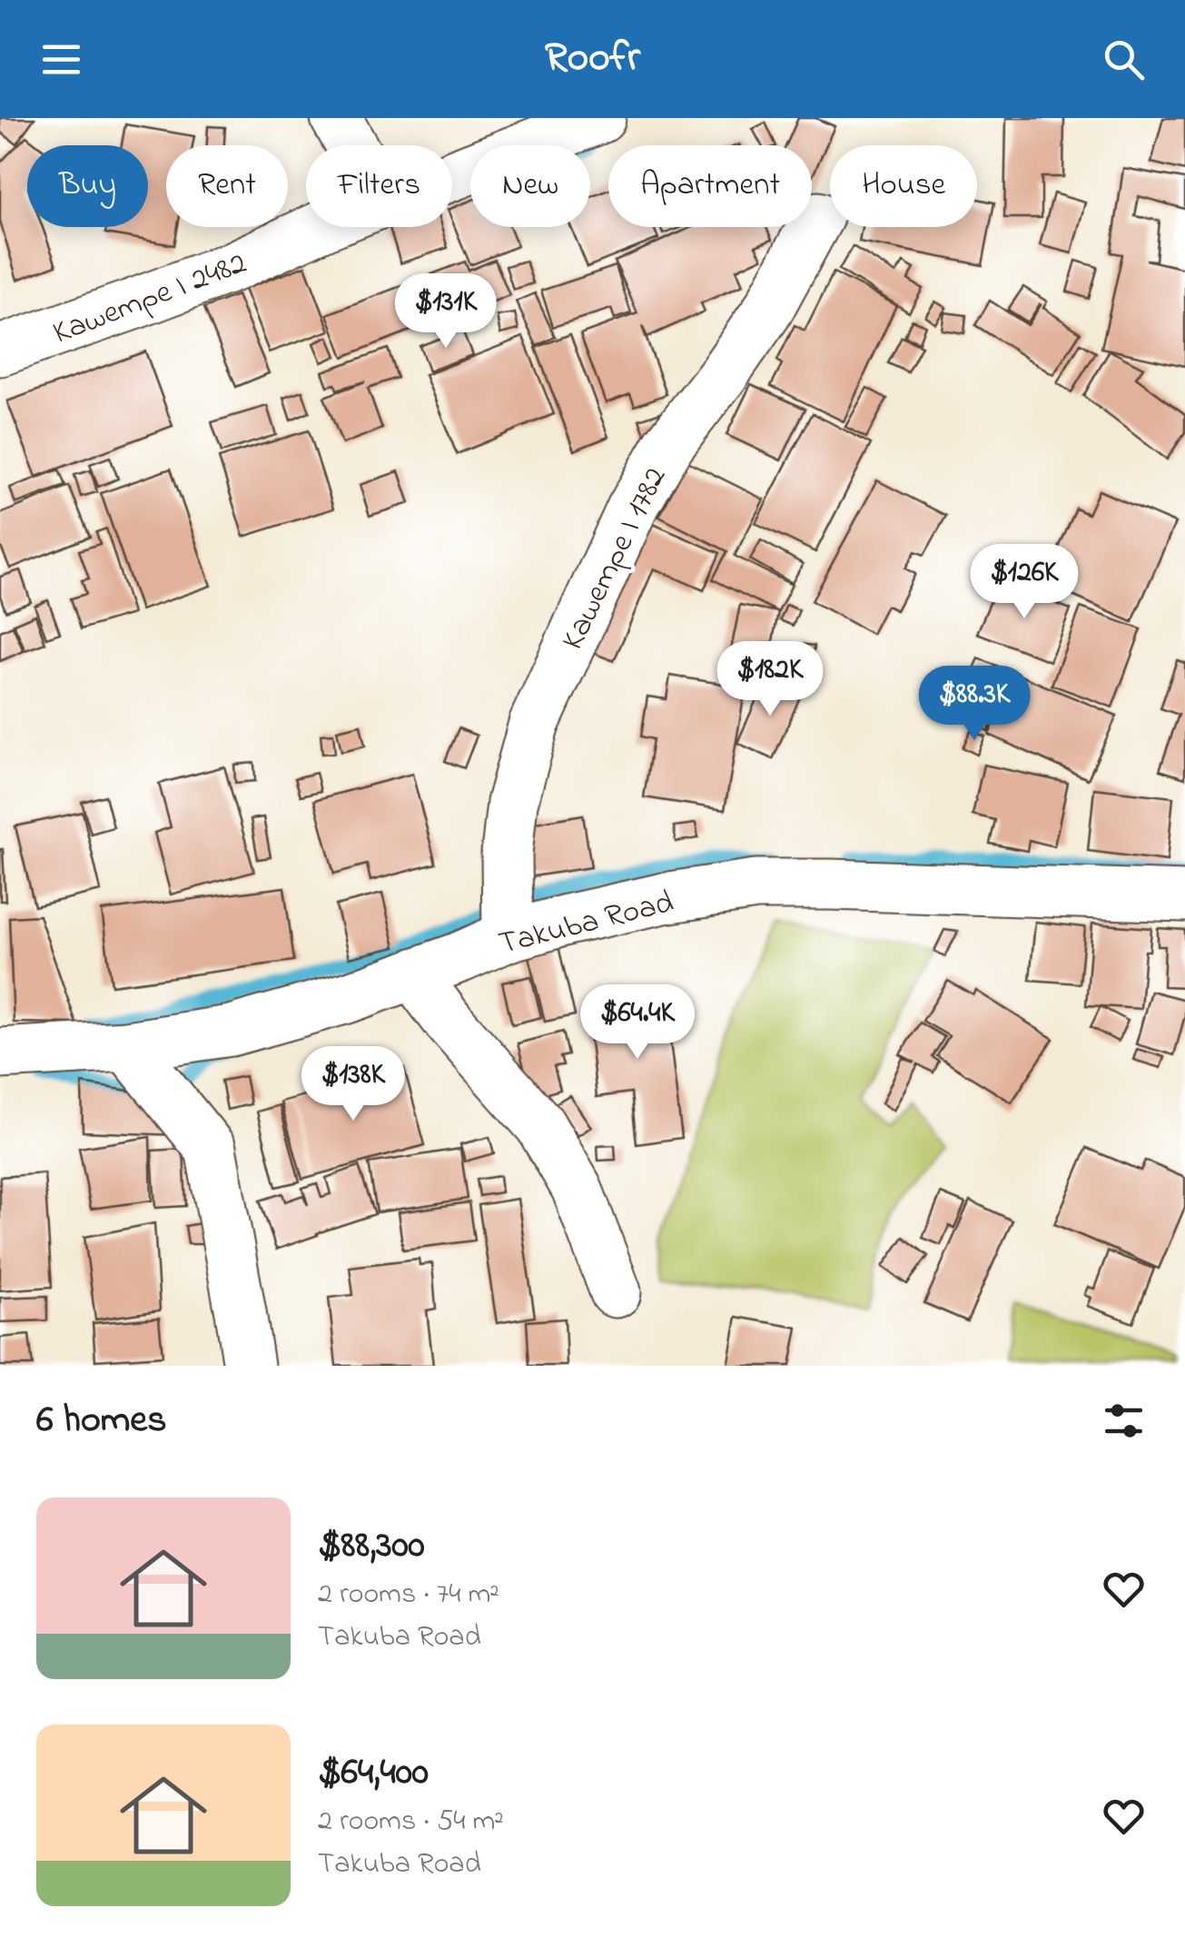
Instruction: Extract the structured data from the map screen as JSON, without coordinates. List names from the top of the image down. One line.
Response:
{"streets":{"street":["Kawempe I 2482","Kawempe I 1782","Takuba Road"]},"crossings":[["Kawempe I 1782","Takuba Road"]],"page":{"header":"Roofr","chip":["Buy","Rent","Filters","New","Apartment","House"],"price":["$131K","$126K","$182K","$88.3K","$64.4K","$138K"],"heading":"6 homes","list":[{"name":"$88,300","note":"2 rooms · 74 m² · Takuba Road"},{"name":"$64,400","note":"2 rooms · 54 m² · Takuba Road"}]}}
